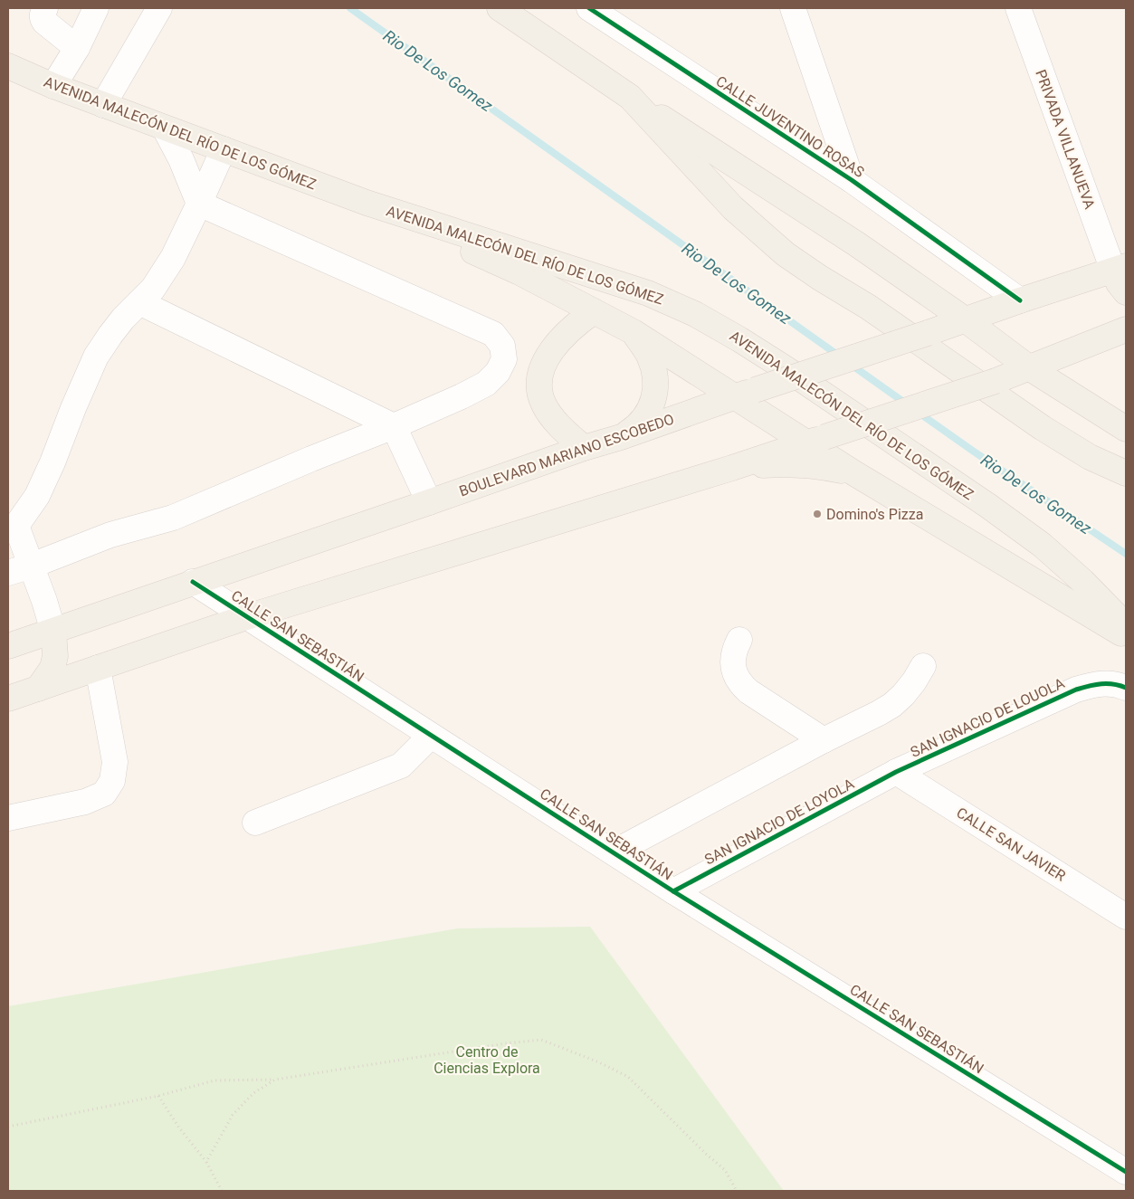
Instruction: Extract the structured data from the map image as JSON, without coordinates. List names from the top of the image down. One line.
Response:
{"streets":{"main road":["AVENIDA MALECÓN DEL RÍO DE LOS GÓMEZ","BOULEVARD MARIANO ESCOBEDO"],"street":["CALLE JUVENTINO ROSAS","PRIVADA VILLANUEVA","CALLE SAN SEBASTIÁN","SAN IGNACIO DE LOUOLA","SAN IGNACIO DE LOYOLA","CALLE SAN JAVIER"]},"crossings":[["CALLE JUVENTINO ROSAS","BOULEVARD MARIANO ESCOBEDO"],["PRIVADA VILLANUEVA","BOULEVARD MARIANO ESCOBEDO"],["BOULEVARD MARIANO ESCOBEDO","CALLE SAN SEBASTIÁN"],["CALLE SAN SEBASTIÁN","SAN IGNACIO DE LOYOLA"],["SAN IGNACIO DE LOUOLA","SAN IGNACIO DE LOYOLA"],["SAN IGNACIO DE LOUOLA","CALLE SAN JAVIER"],["SAN IGNACIO DE LOYOLA","CALLE SAN JAVIER"]],"water":["Rio De Los Gomez"],"parks":["Centro de Ciencias Explora"],"places":["Domino's Pizza"]}
